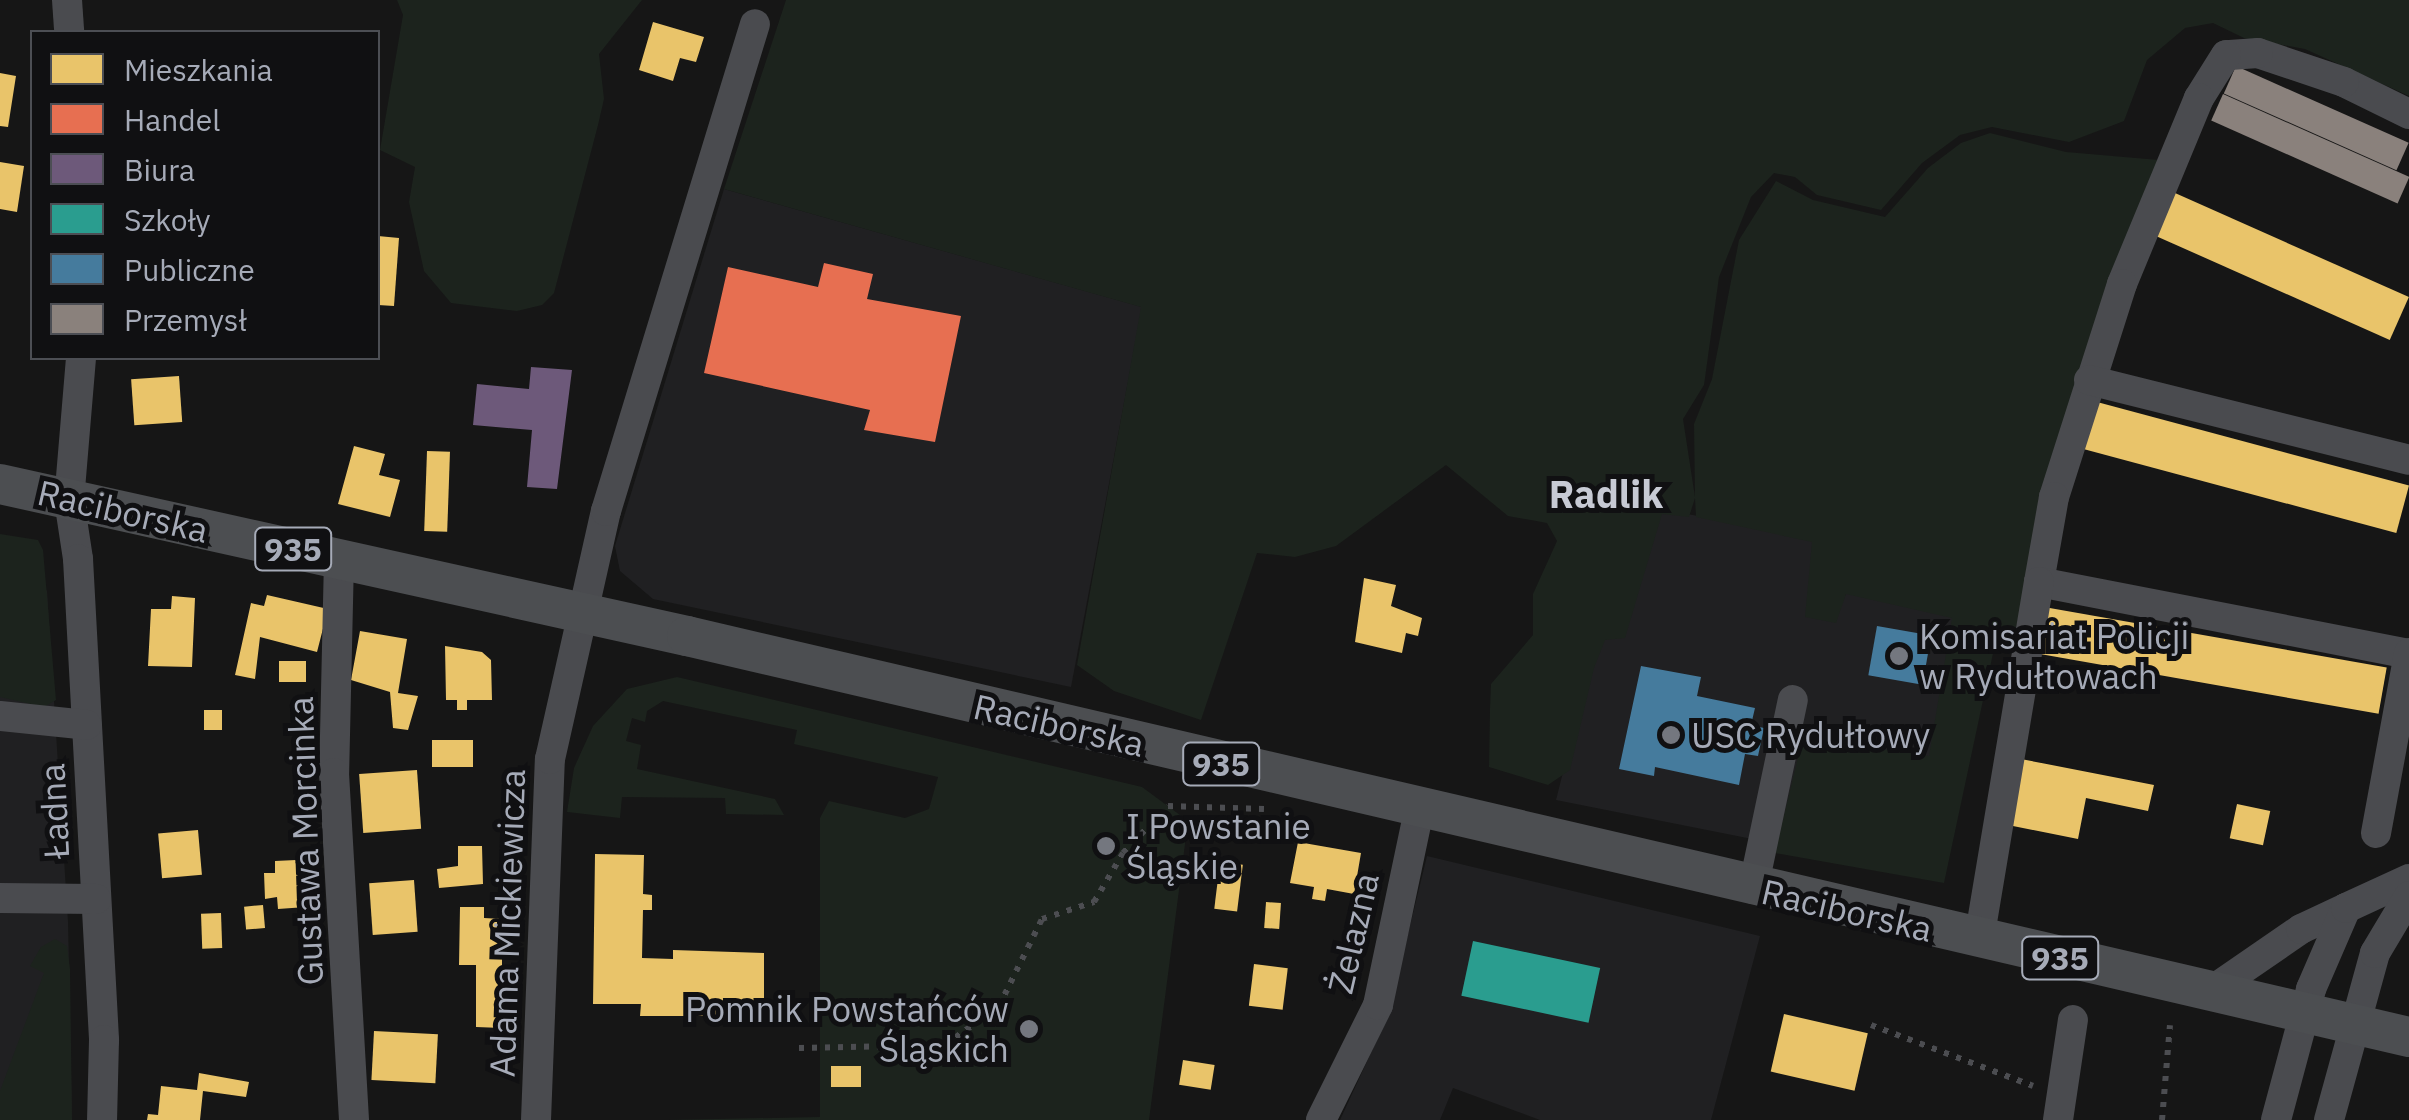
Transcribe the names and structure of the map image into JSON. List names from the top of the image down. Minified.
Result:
{"streets":{"main road":["Raciborska","935"],"street":["Ładna","Gustawa Morcinka","Adama Mickiewicza","Żelazna"]},"crossings":[["Raciborska","Ładna"],["Raciborska","Gustawa Morcinka"],["Raciborska","Adama Mickiewicza"],["Raciborska","Żelazna"]],"districts":["Radlik"],"places":["Komisariat Policji w Rydułtowach","USC Rydułtowy","I Powstanie Śląskie","Pomnik Powstańców Śląskich"],"legend":["Mieszkania","Handel","Biura","Szkoły","Publiczne","Przemysł"]}
